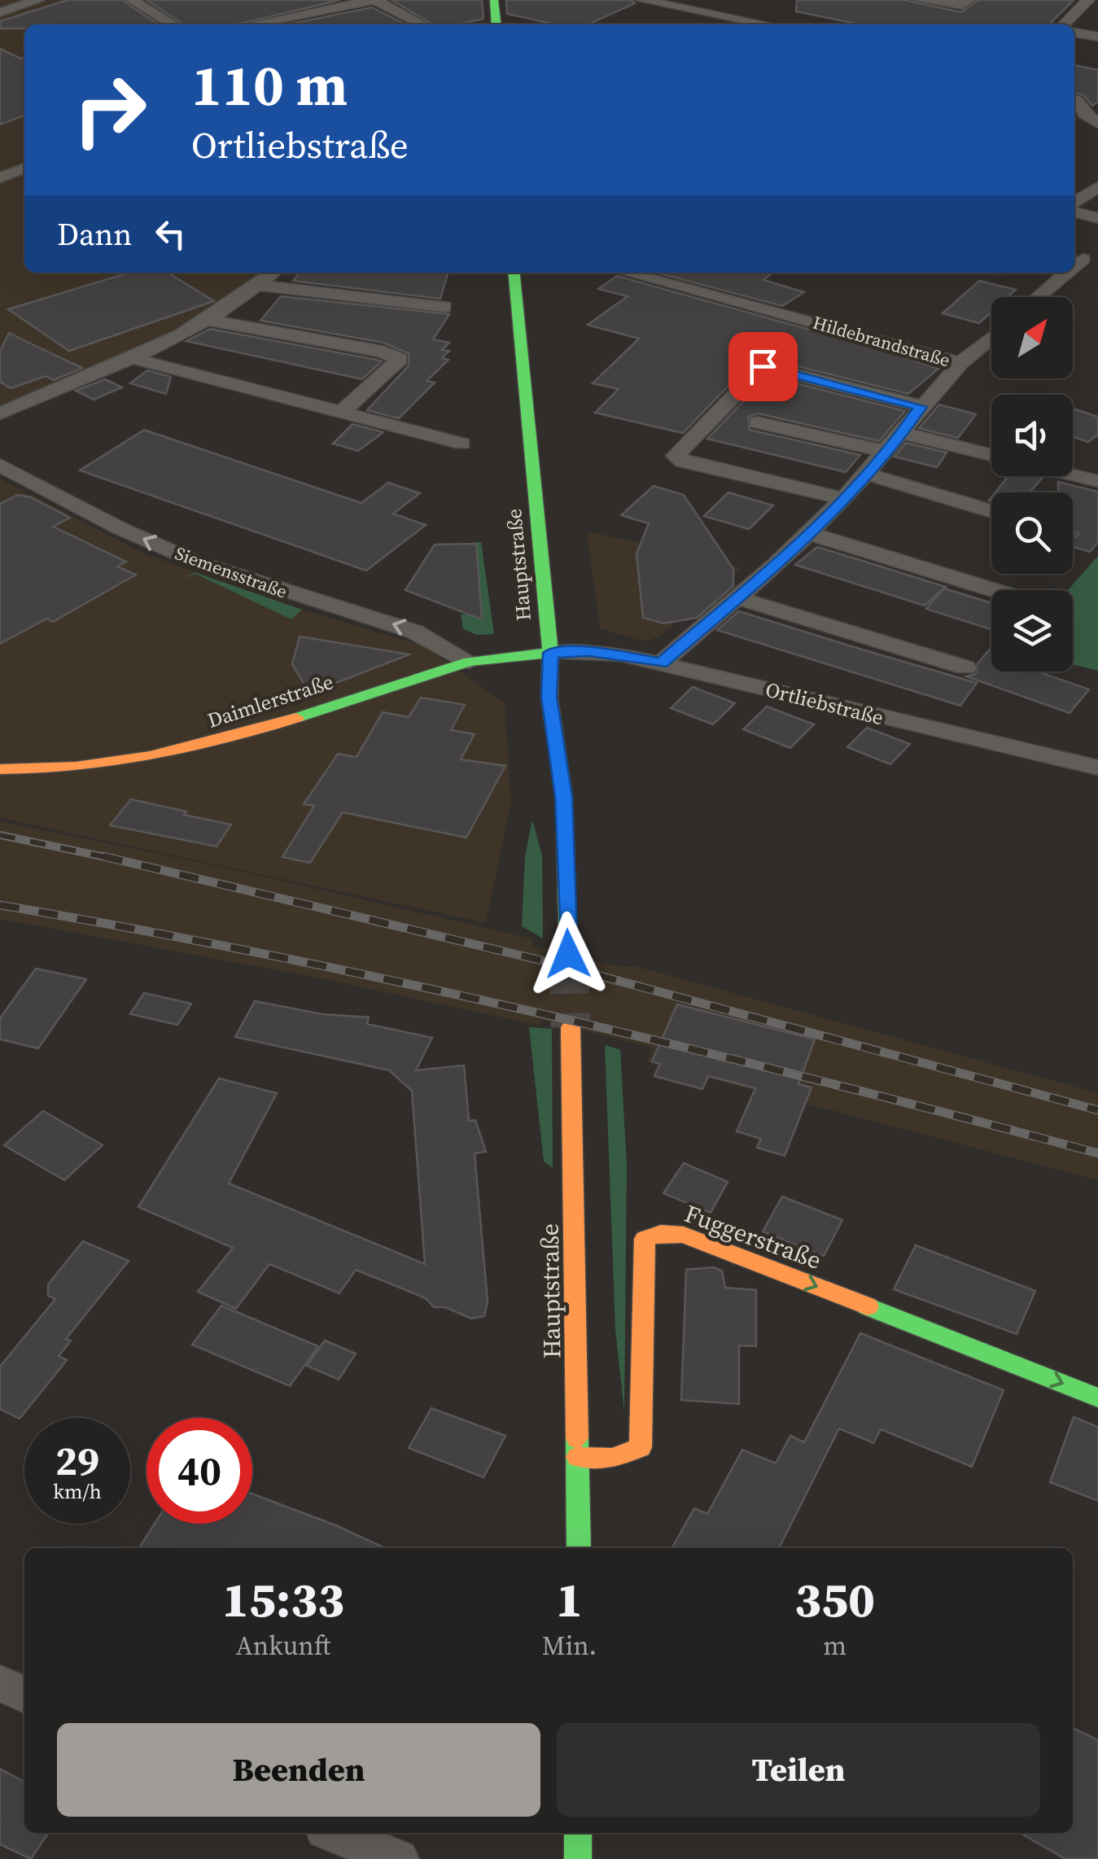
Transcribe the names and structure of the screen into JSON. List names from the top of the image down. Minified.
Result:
{"streets":{"street":["Hildebrandstraße","Hauptstraße","Siemensstraße","Daimlerstraße","Ortliebstraße","Fuggerstraße"]},"crossings":[["Hauptstraße","Daimlerstraße"],["Hauptstraße","Ortliebstraße"],["Hauptstraße","Fuggerstraße"],["Siemensstraße","Daimlerstraße"],["Daimlerstraße","Ortliebstraße"]],"north":"top right","page":{"turn":["110 m","Ortliebstraße"],"then":"Dann","speed":"29 km/h","limit":"40","eta":["15:33","Ankunft","1","Min.","350","m"],"buttons":["Beenden","Teilen"]}}
